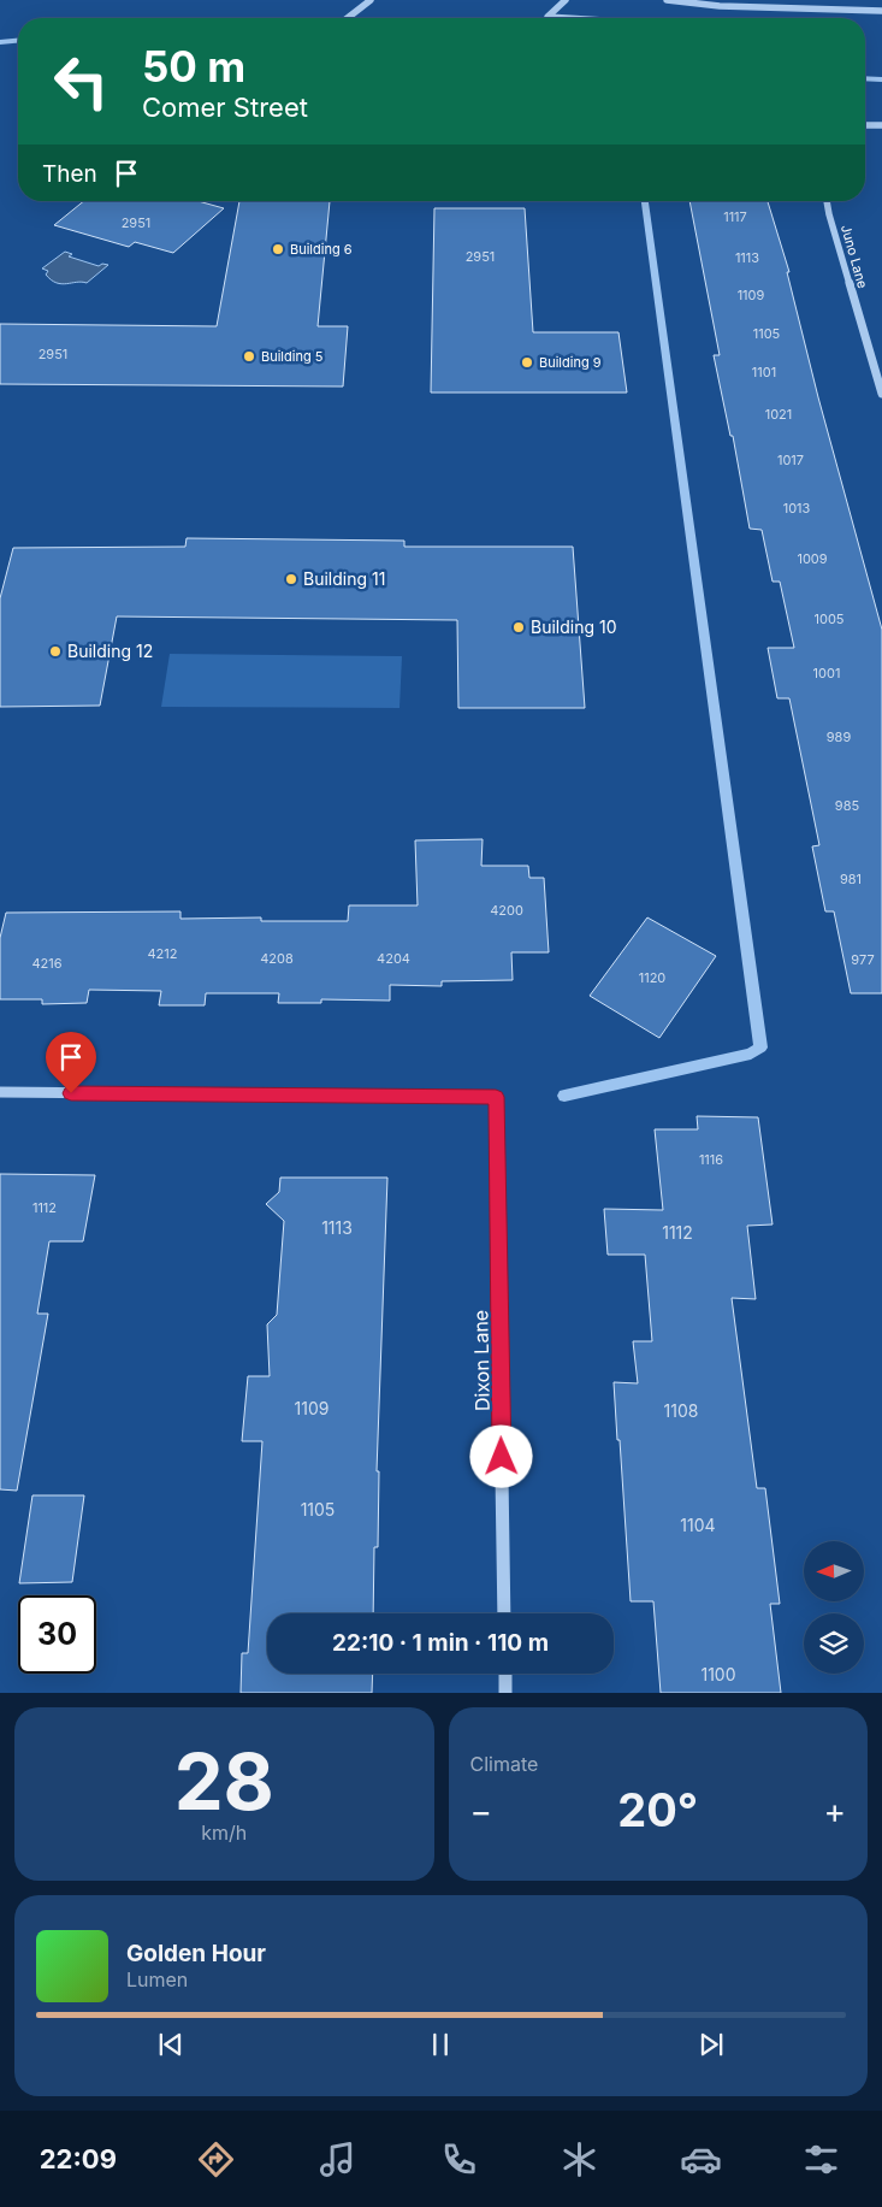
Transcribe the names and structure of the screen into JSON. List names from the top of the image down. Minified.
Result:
{"streets":{"street":["Juno Lane","Dixon Lane"]},"places":["Building 6","Building 5","Building 9","Building 11","Building 10","Building 12"],"house_numbers":["1117","2951","2951","1113","1109","1105","2951","1101","1021","1017","1013","1009","1005","1001","989","985","981","4200","4212","4208","4204","977","4216","1120","1116","1112","1113","1112","1109","1108","1105","1104","1100"],"north":"left","page":{"turn":["50 m","Comer Street"],"then":"Then","limit":"30","trip":"22:10 · 1 min · 110 m","tile":[["28","km/h"],"Climate"],"heat":["−","20°","+"],"song":["Golden Hour","Lumen"],"tabs":"22:09"}}
